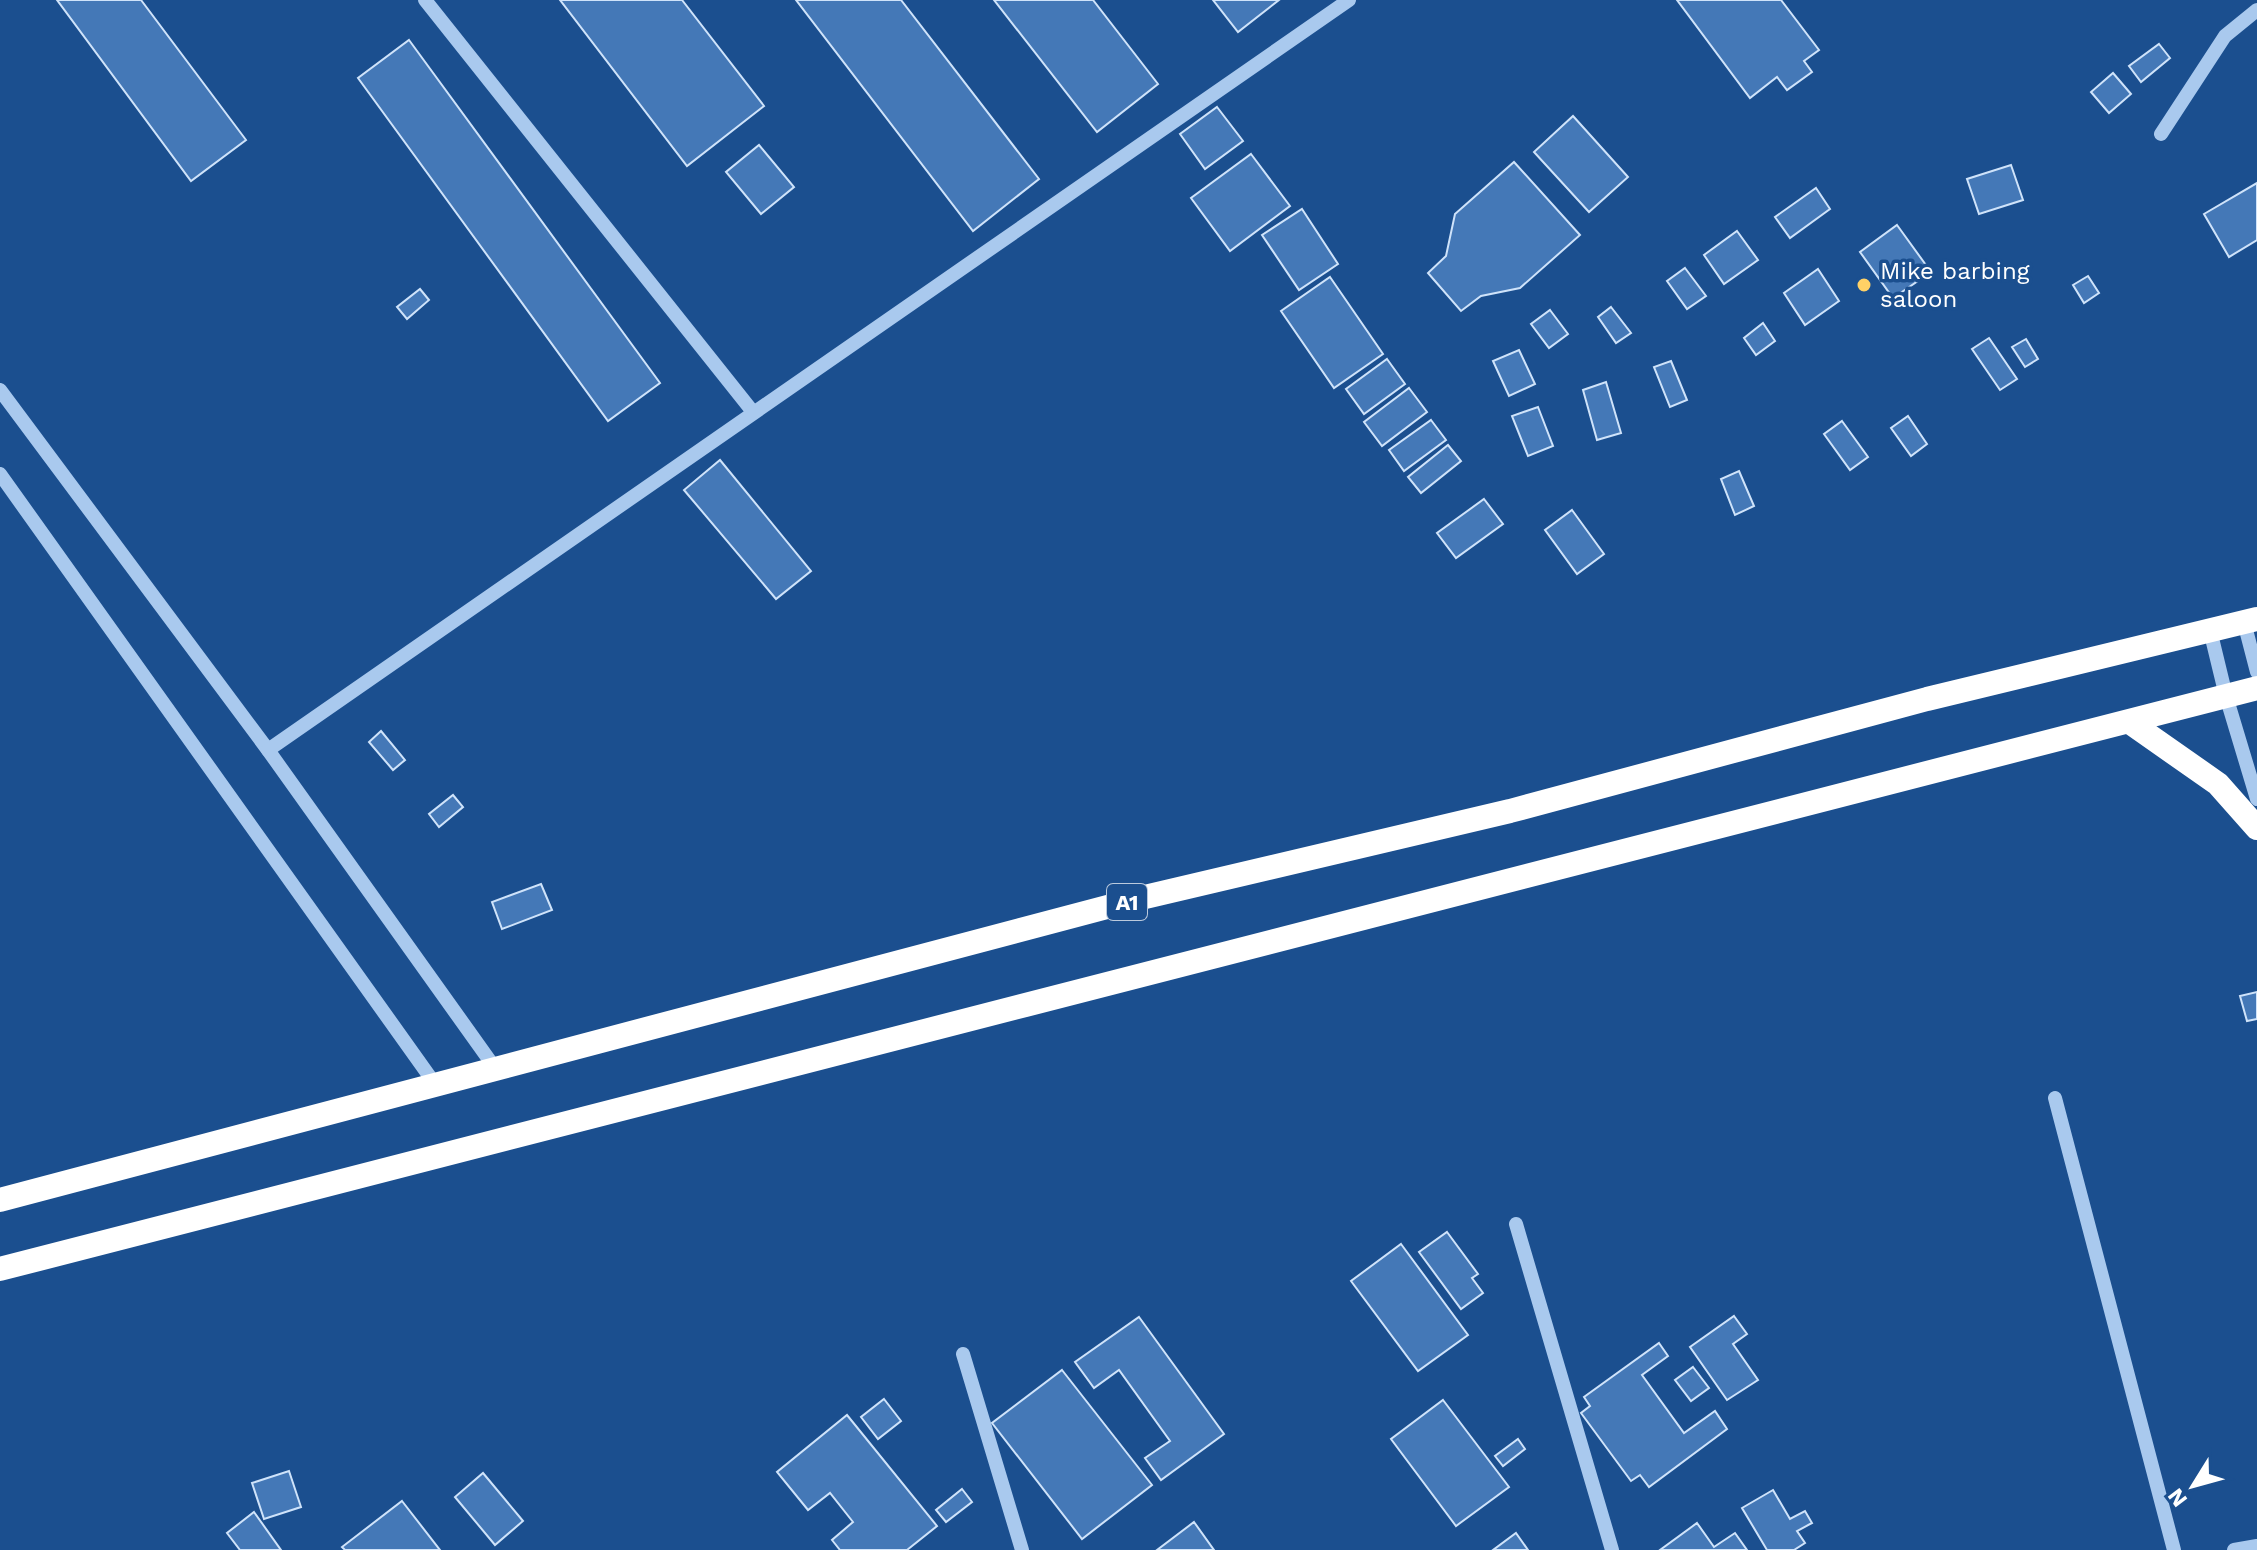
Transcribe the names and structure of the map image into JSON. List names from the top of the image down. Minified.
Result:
{"streets":{"highway":["A1"]},"places":["Mike barbing saloon"],"north":"bottom left"}
